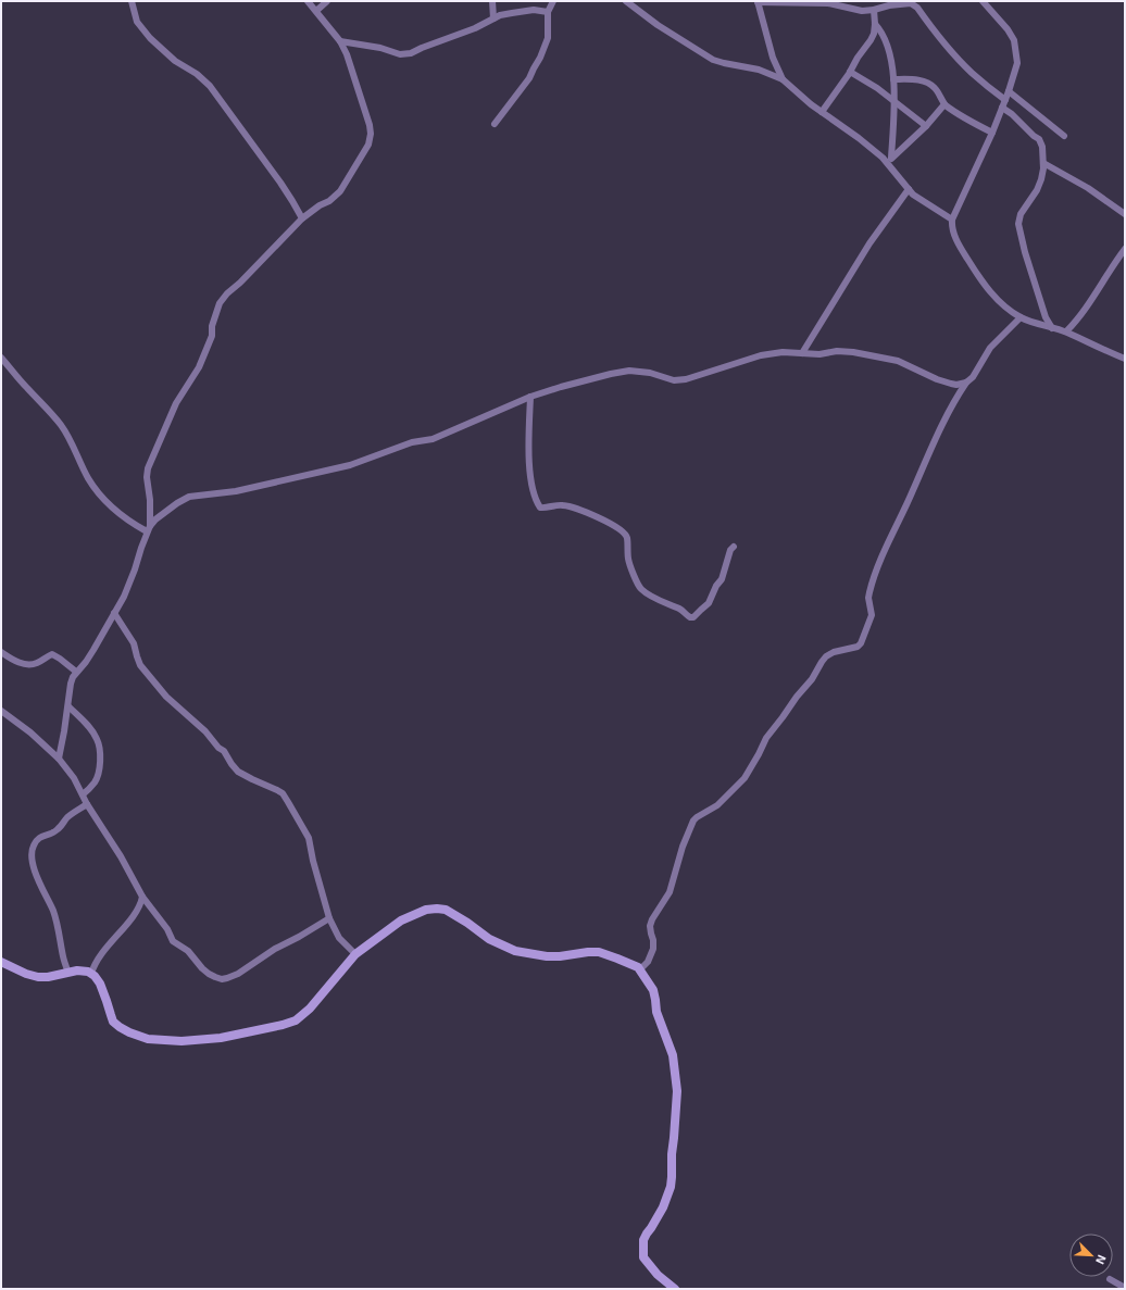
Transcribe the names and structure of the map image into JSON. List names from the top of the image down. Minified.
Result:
{"north":"bottom right"}
